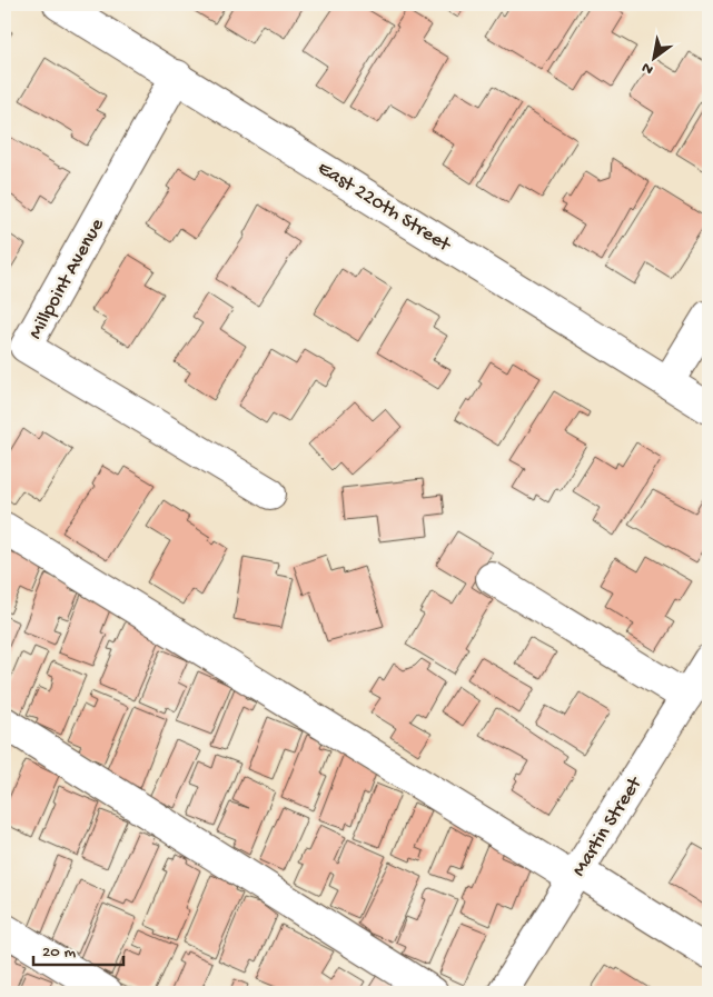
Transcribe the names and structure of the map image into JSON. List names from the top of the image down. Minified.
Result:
{"streets":{"street":["East 220th Street","Millpoint Avenue","Martin Street"]},"crossings":[["East 220th Street","Millpoint Avenue"]],"scale_bar":"20 m","north":"bottom left"}
